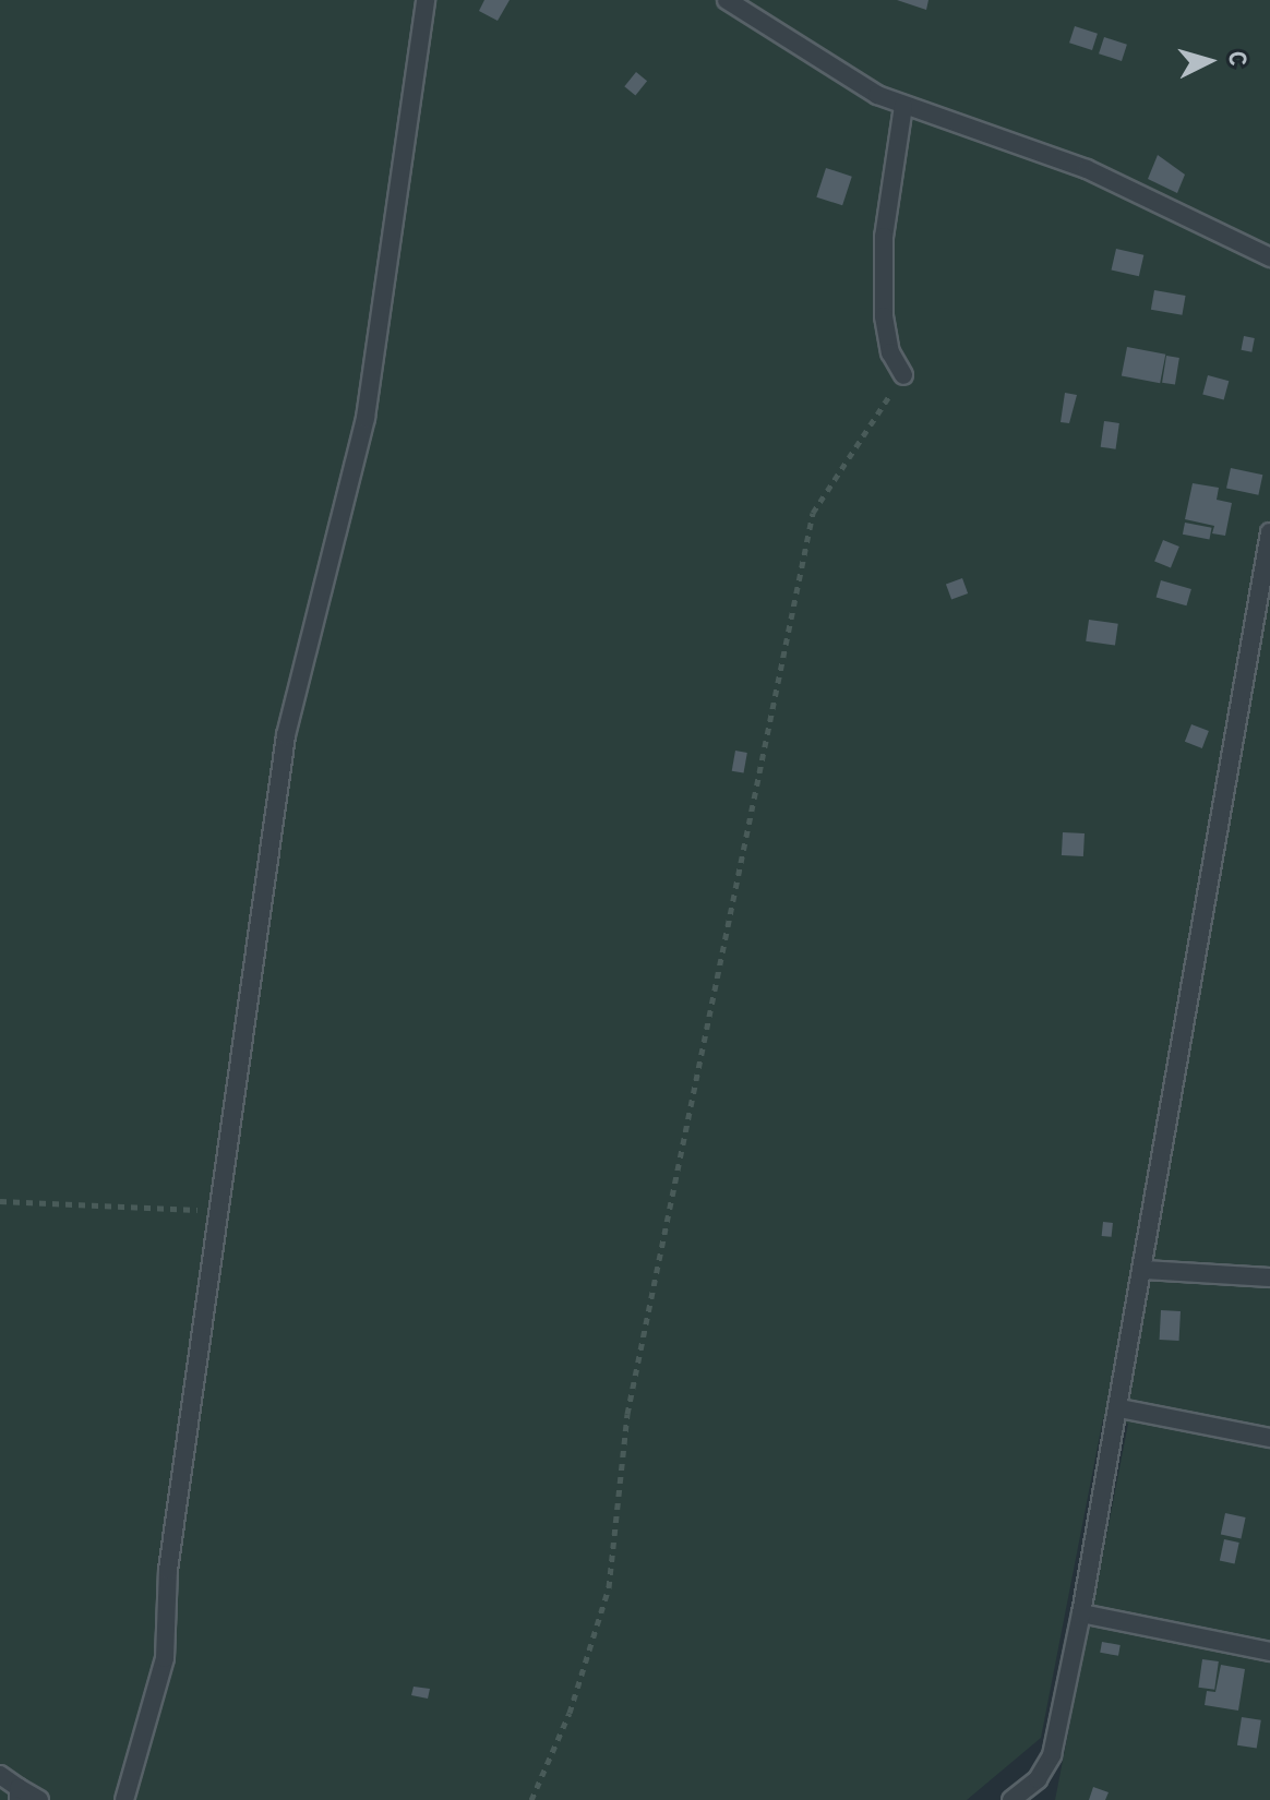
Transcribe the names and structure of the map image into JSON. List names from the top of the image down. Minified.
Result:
{"north":"right"}
